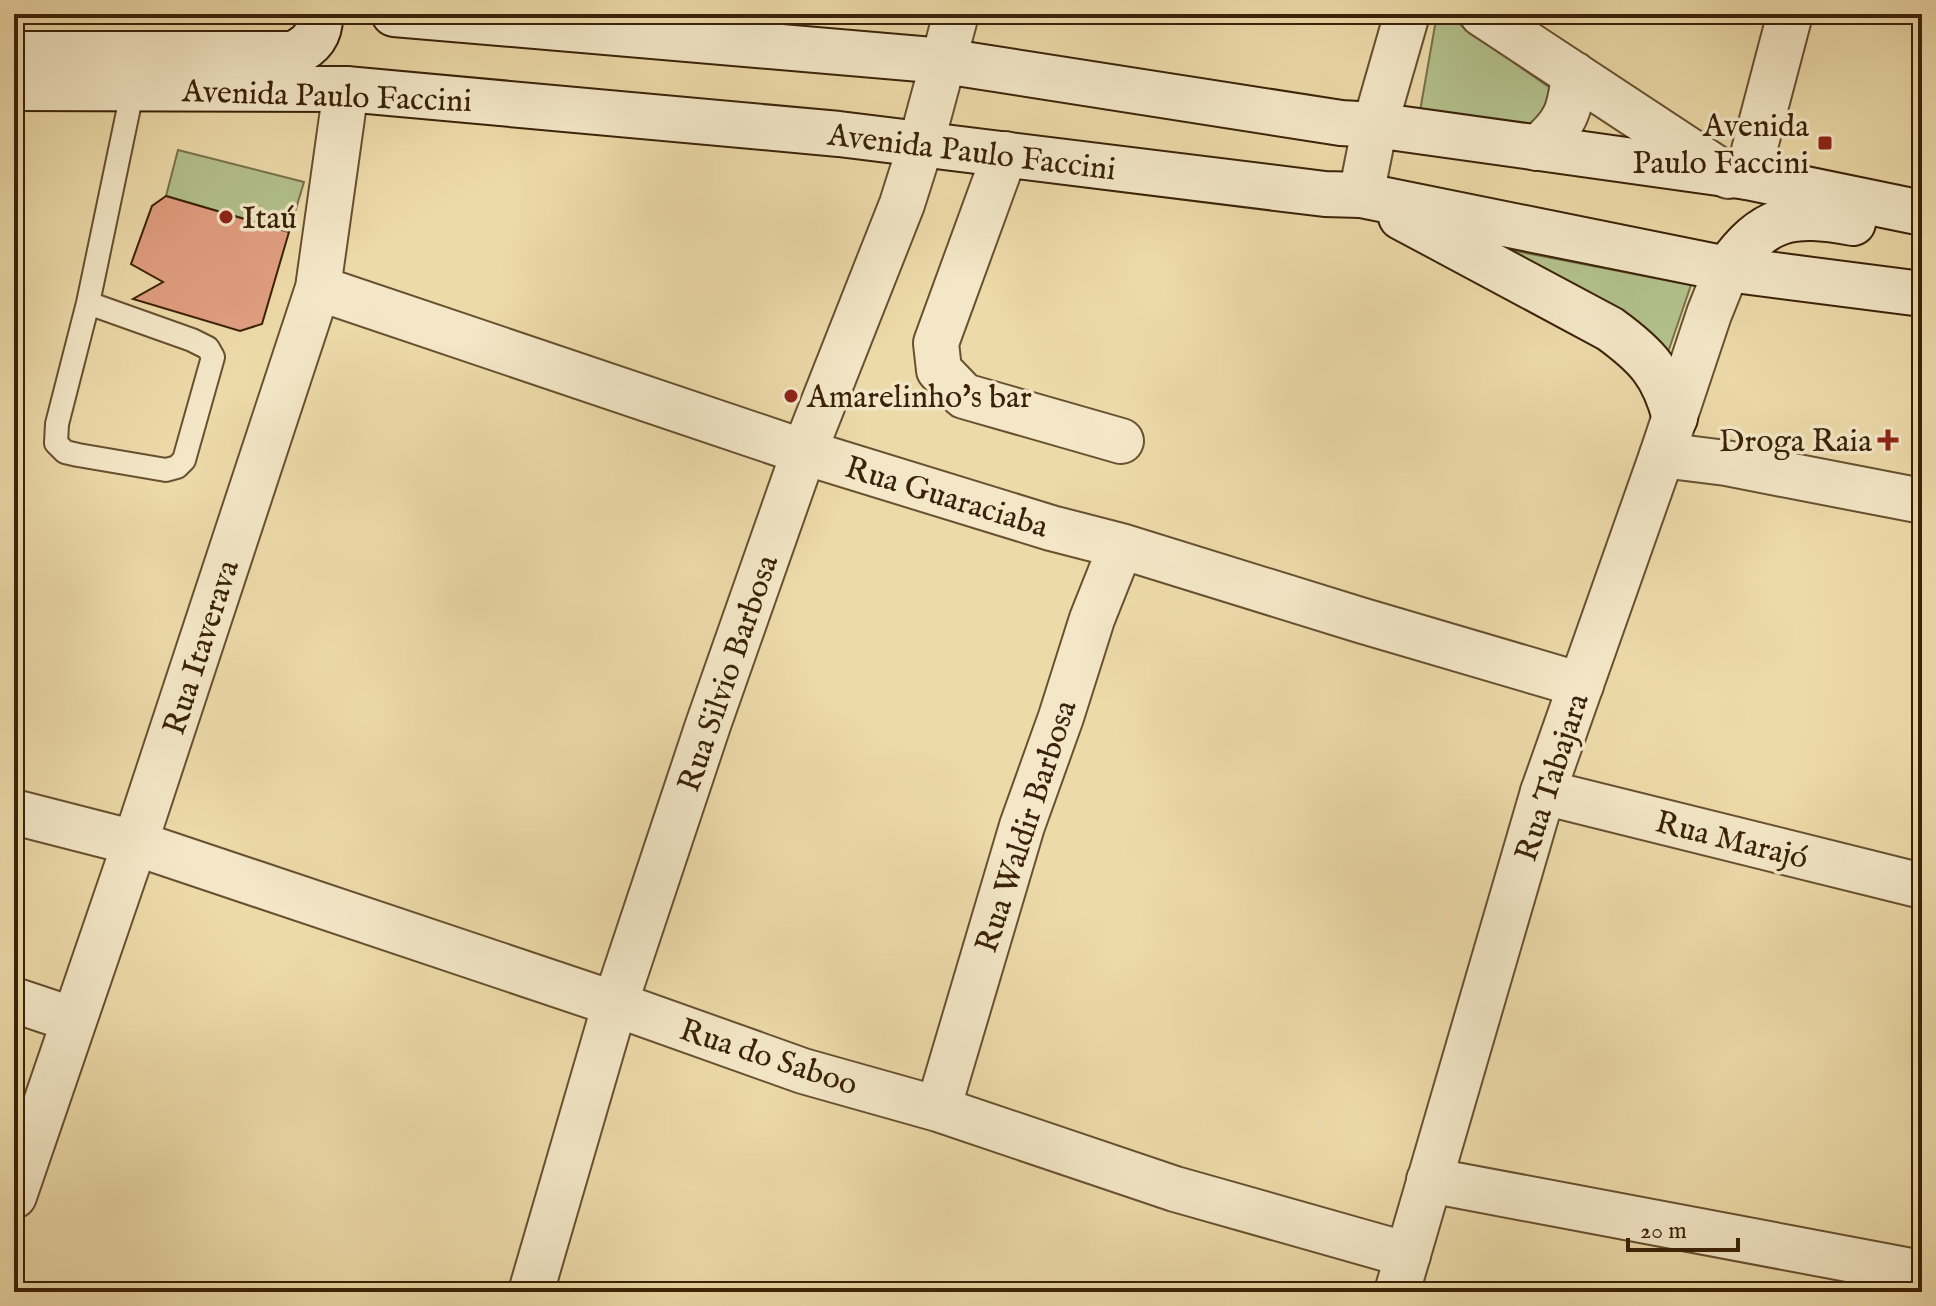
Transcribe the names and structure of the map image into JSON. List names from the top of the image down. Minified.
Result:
{"streets":{"street":["Avenida Paulo Faccini","Rua Guaraciaba","Rua Itaverava","Rua Silvio Barbosa","Rua Tabajara","Rua Waldir Barbosa","Rua Marajó","Rua do Saboo"]},"crossings":[["Avenida Paulo Faccini","Rua Itaverava"],["Avenida Paulo Faccini","Rua Silvio Barbosa"],["Avenida Paulo Faccini","Rua Tabajara"],["Rua Guaraciaba","Rua Itaverava"],["Rua Guaraciaba","Rua Silvio Barbosa"],["Rua Guaraciaba","Rua Tabajara"],["Rua Guaraciaba","Rua Waldir Barbosa"],["Rua Itaverava","Rua do Saboo"],["Rua Silvio Barbosa","Rua do Saboo"],["Rua Tabajara","Rua Marajó"],["Rua Tabajara","Rua do Saboo"],["Rua Waldir Barbosa","Rua do Saboo"]],"places":{"transit":["Avenida Paulo Faccini"],"other":["Itaú","Amarelinho's bar"],"health":["Droga Raia"]},"scale_bar":"20 m"}
